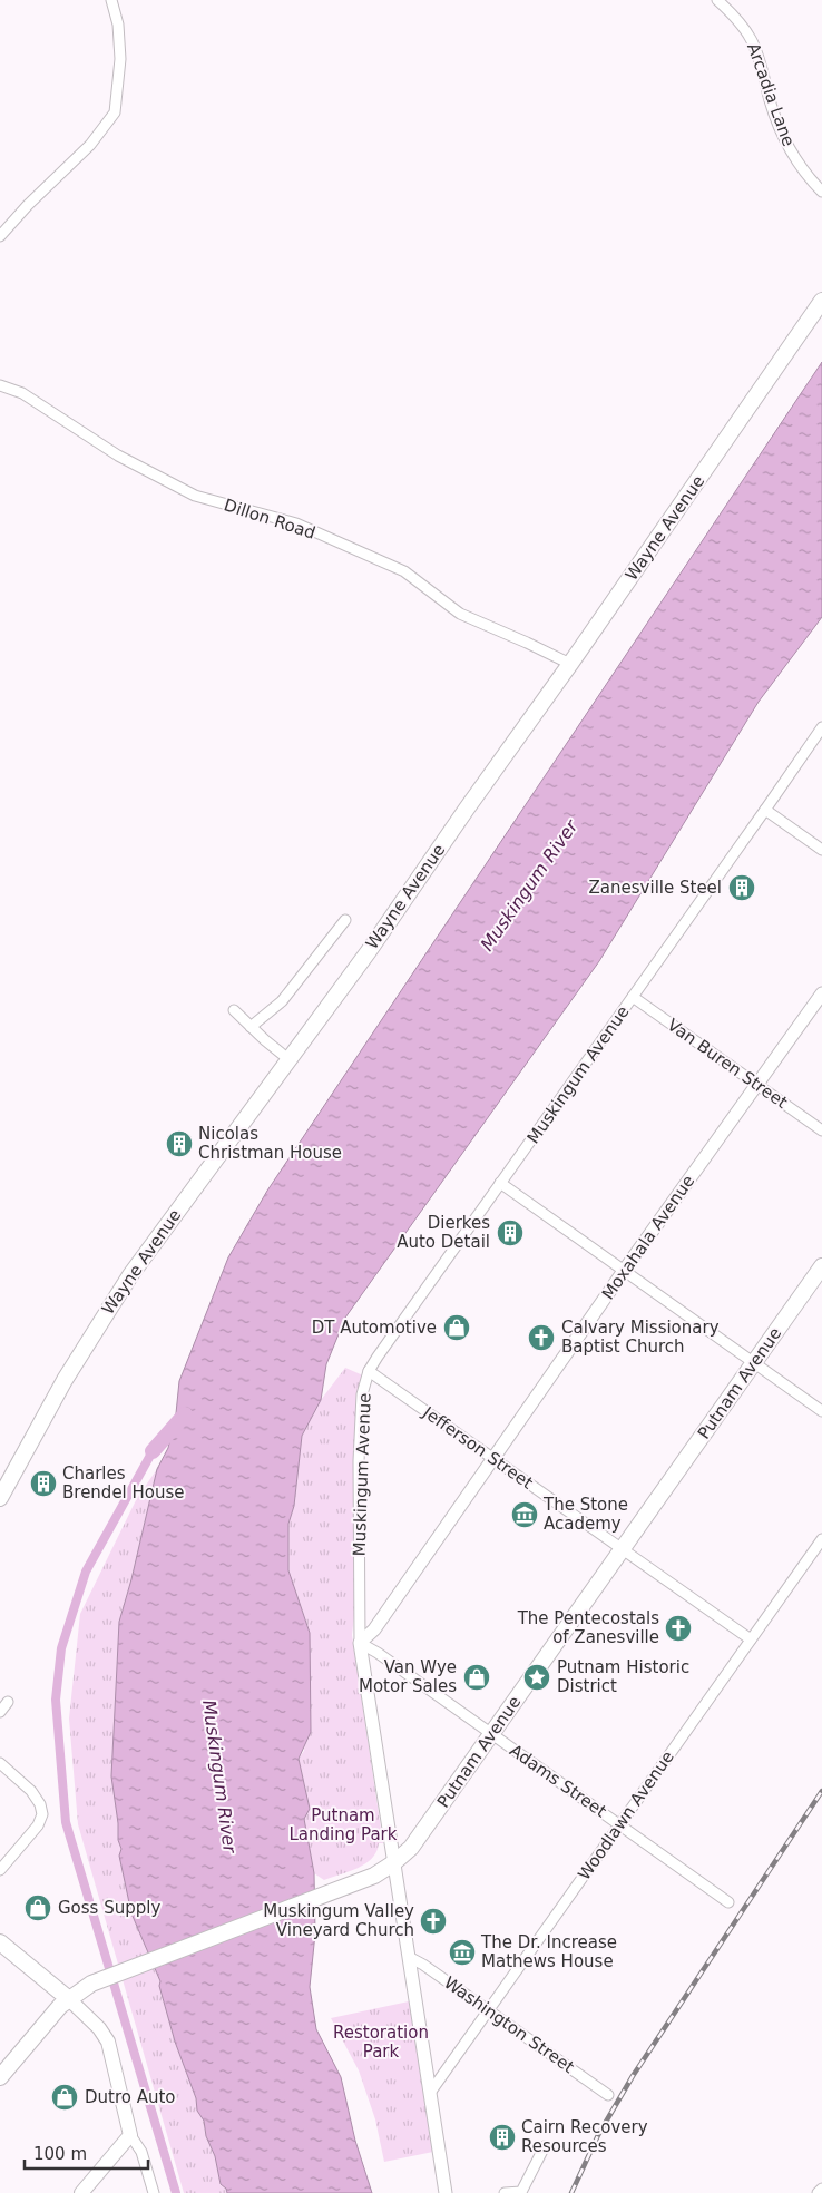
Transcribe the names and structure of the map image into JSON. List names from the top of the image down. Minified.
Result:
{"streets":{"main road":["Wayne Avenue","Putnam Avenue"],"street":["Arcadia Lane","Dillon Road","Van Buren Street","Muskingum Avenue","Moxahala Avenue","Jefferson Street","Adams Street","Woodlawn Avenue","Washington Street"]},"crossings":[["Dillon Road","Wayne Avenue"],["Van Buren Street","Muskingum Avenue"],["Van Buren Street","Moxahala Avenue"],["Muskingum Avenue","Moxahala Avenue"],["Muskingum Avenue","Putnam Avenue"],["Muskingum Avenue","Jefferson Street"],["Muskingum Avenue","Adams Street"],["Muskingum Avenue","Woodlawn Avenue"],["Muskingum Avenue","Washington Street"],["Moxahala Avenue","Jefferson Street"],["Moxahala Avenue","Adams Street"],["Putnam Avenue","Jefferson Street"],["Putnam Avenue","Adams Street"],["Jefferson Street","Woodlawn Avenue"],["Adams Street","Woodlawn Avenue"],["Woodlawn Avenue","Washington Street"]],"water":["Muskingum River"],"parks":["Putnam Landing Park","Restoration Park"],"places":{"building":["Zanesville Steel","Nicolas Christman House","Dierkes Auto Detail","Charles Brendel House","Cairn Recovery Resources"],"shop":["DT Automotive","Van Wye Motor Sales","Goss Supply","Dutro Auto"],"church":["Calvary Missionary Baptist Church","The Pentecostals of Zanesville","Muskingum Valley Vineyard Church"],"museum":["The Stone Academy","The Dr. Increase Mathews House"],"place":["Putnam Historic District"]},"scale_bar":"100 m"}
